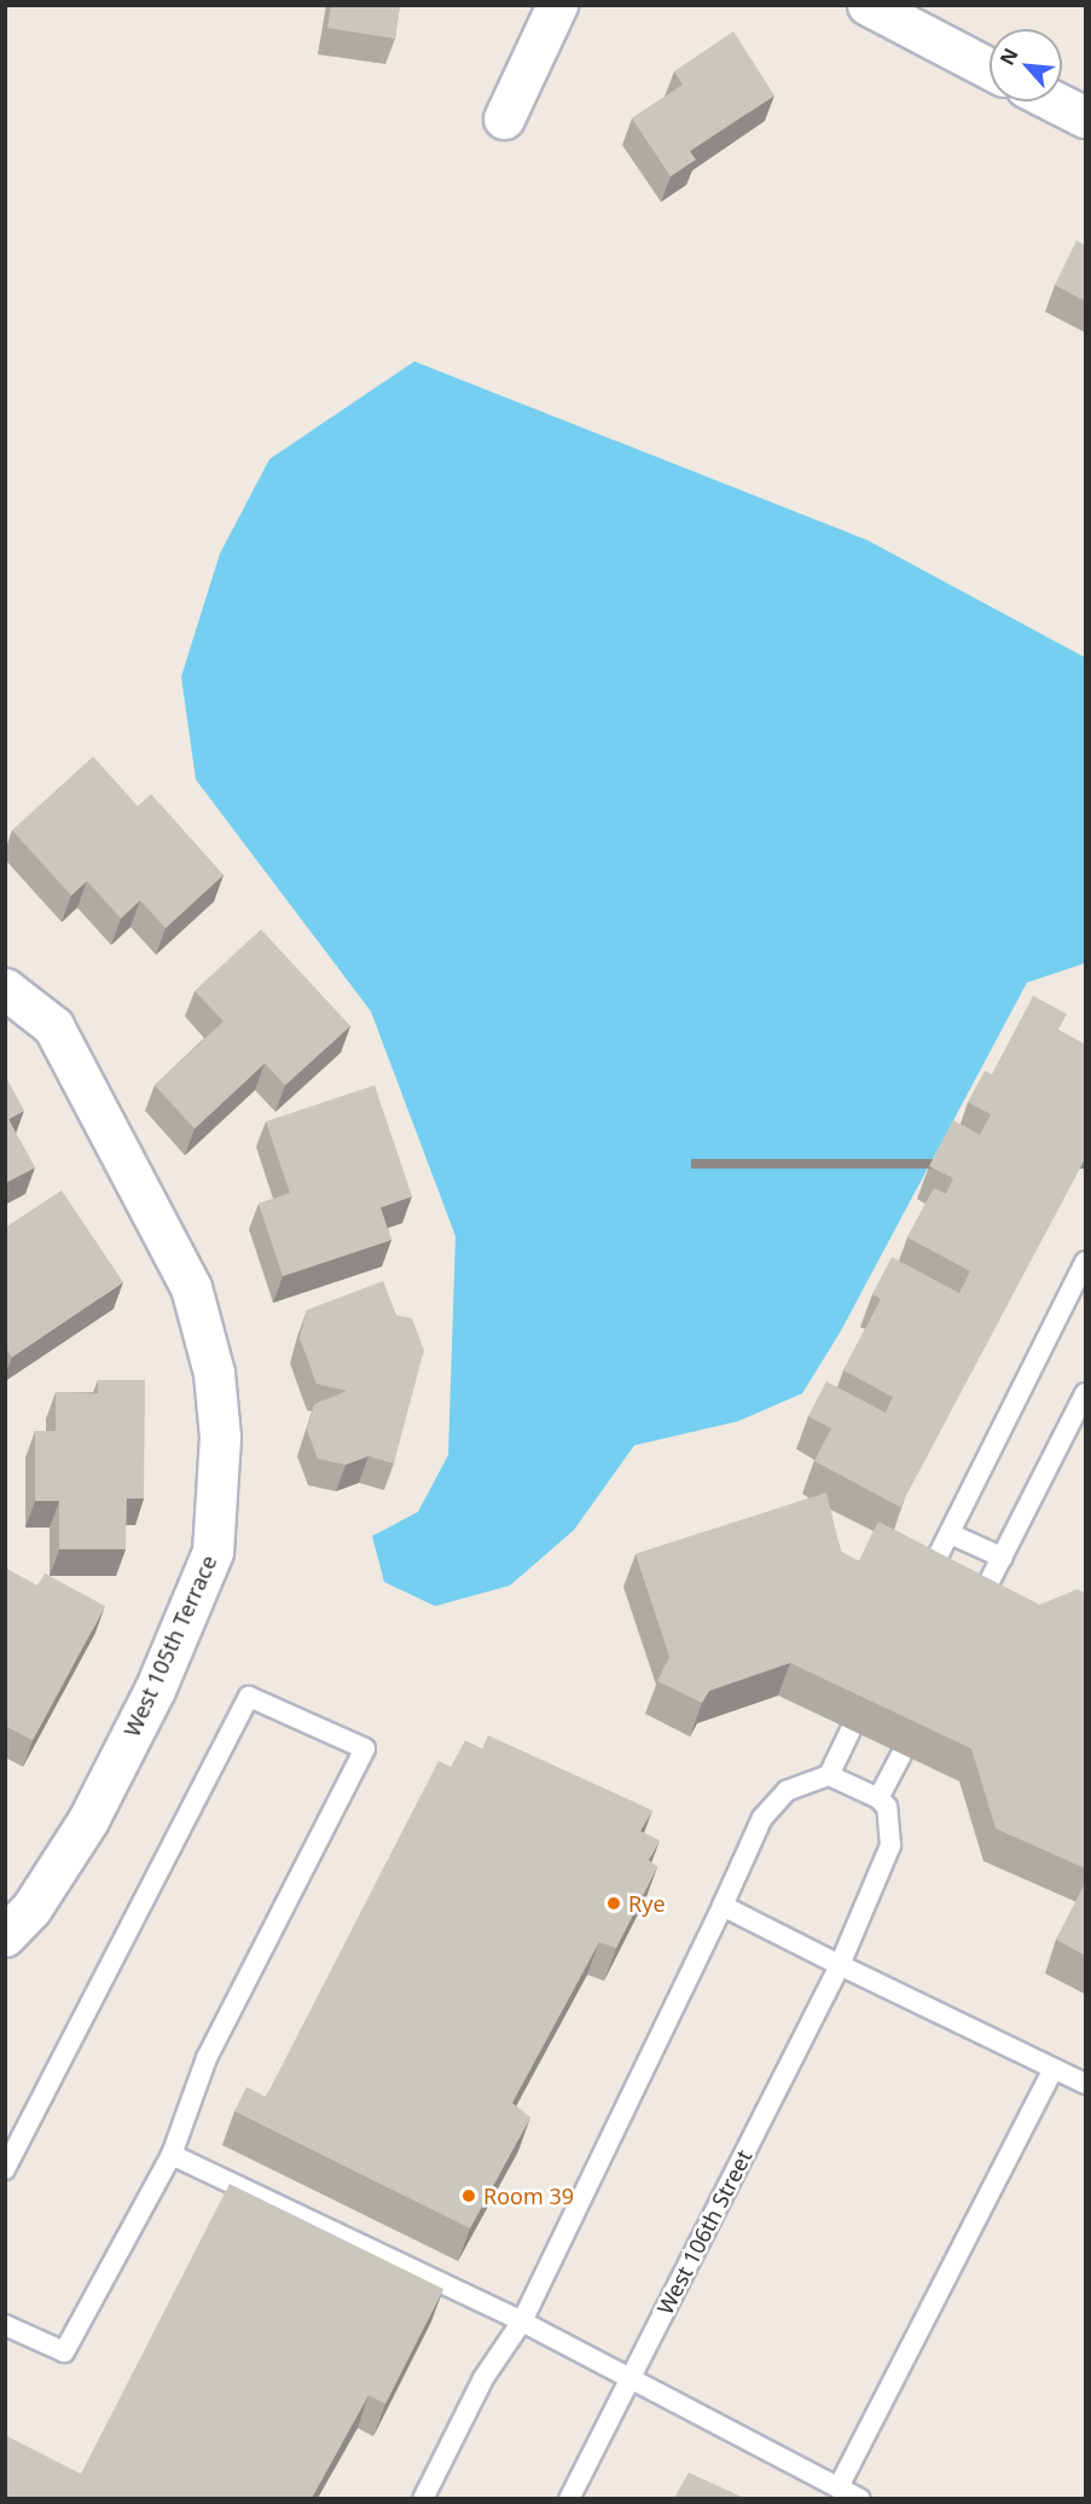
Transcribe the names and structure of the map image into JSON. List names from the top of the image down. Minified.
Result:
{"streets":{"street":["West 105th Terrace"],"lane":["West 106th Street"]},"places":["Rye","Room 39"],"north":"top left"}
